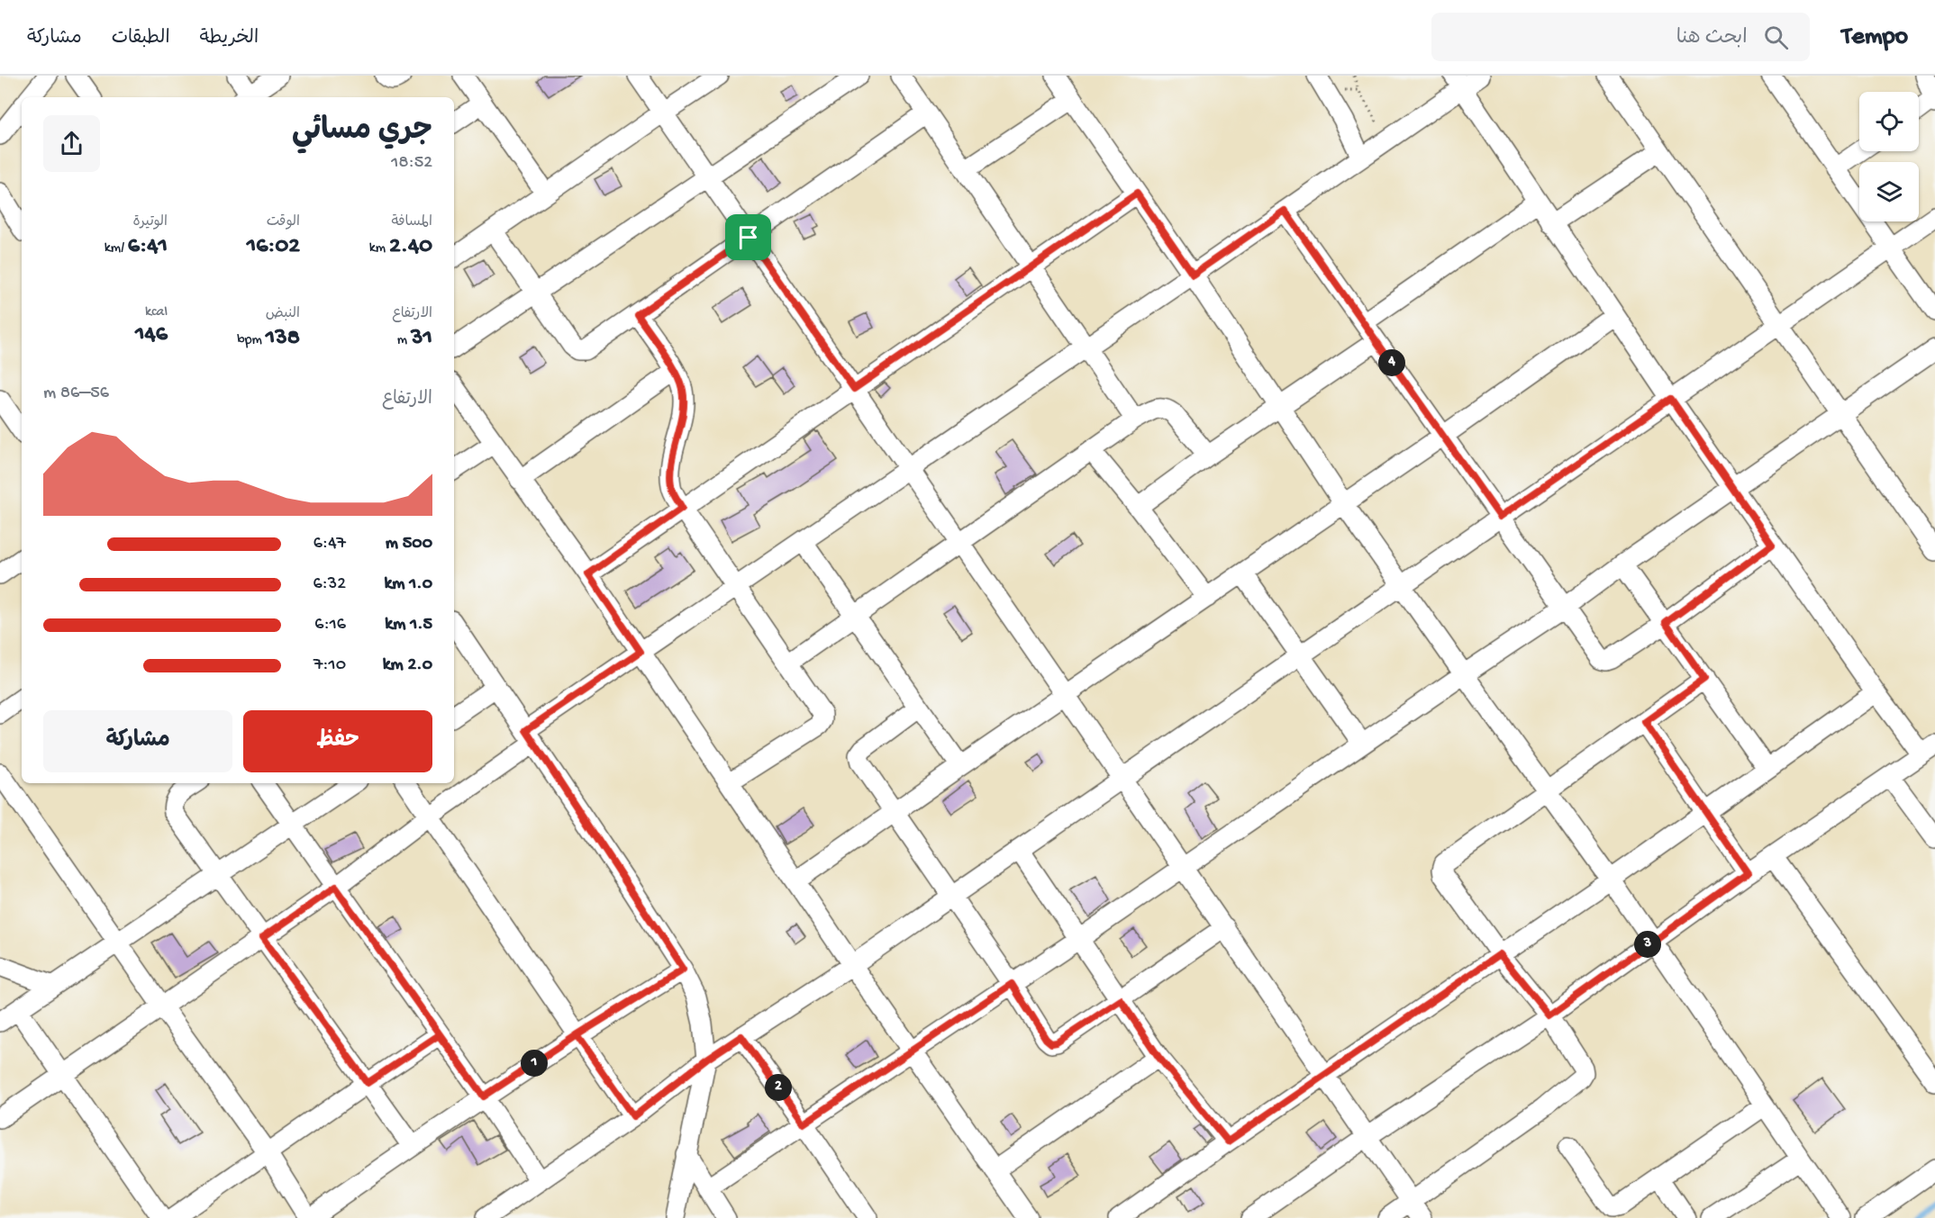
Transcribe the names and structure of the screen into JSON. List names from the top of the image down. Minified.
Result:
{"page":{"header":"Tempo","search":"ابحث هنا","nav":["الخريطة","الطبقات","مشاركة"],"heading":["جري مسائي","18:52"],"stats":[["المسافة","2.40 km"],["الوقت","16:02"],["الوتيرة","6:41 /km"],["الارتفاع","31 m"],["النبض","138 bpm"],["kcal","146"]],"pins":["4","3","1","2"],"chart":["الارتفاع","56–86 m"],"list":[{"name":"500 m","note":"6:47"},{"name":"1.0 km","note":"6:32"},{"name":"1.5 km","note":"6:16"},{"name":"2.0 km","note":"7:10"}],"buttons":["حفظ","مشاركة"]}}
